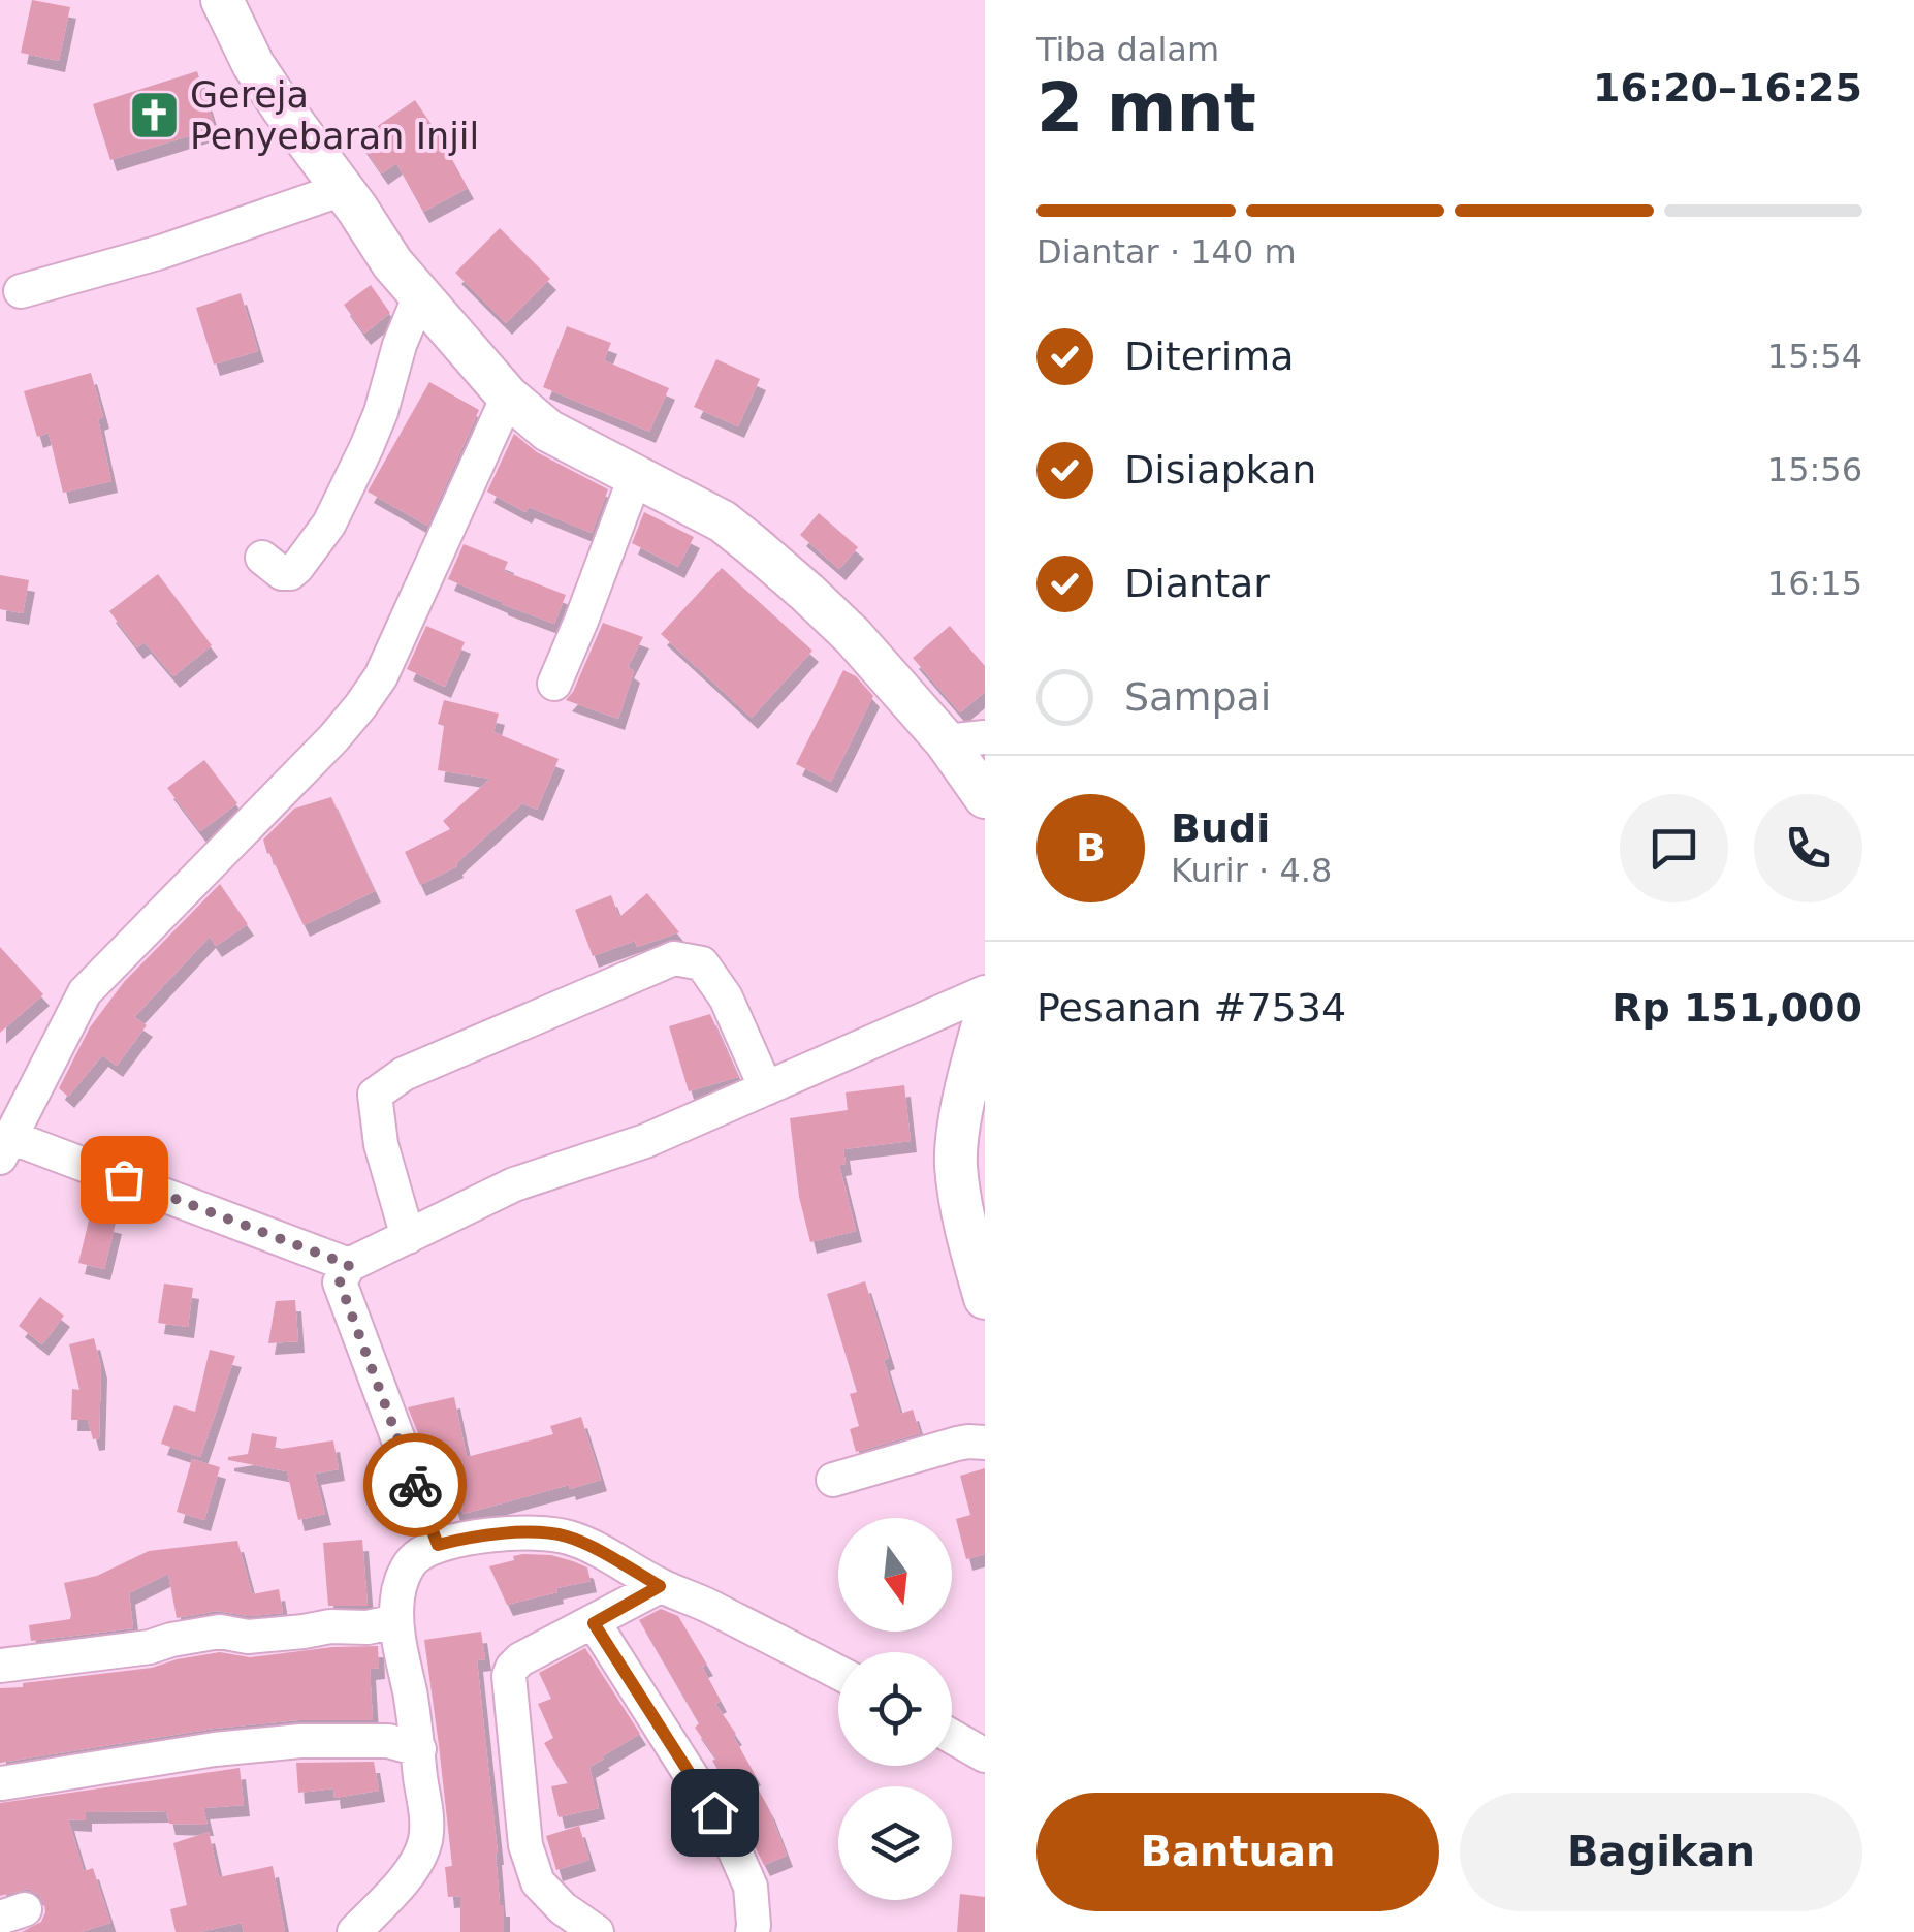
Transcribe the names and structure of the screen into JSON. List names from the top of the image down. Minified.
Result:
{"places":{"church":["Gereja Penyebaran Injil"]},"north":"bottom","page":{"heading":["2 mnt","Tiba dalam","16:20–16:25"],"panel":["Budi","Kurir · 4.8","Pesanan #7534","Rp 151,000"],"bar":"Diantar · 140 m","list":[["Diterima","15:54"],["Disiapkan","15:56"],["Diantar","16:15"],"Sampai"],"round":"B","buttons":["Bantuan","Bagikan"]}}
